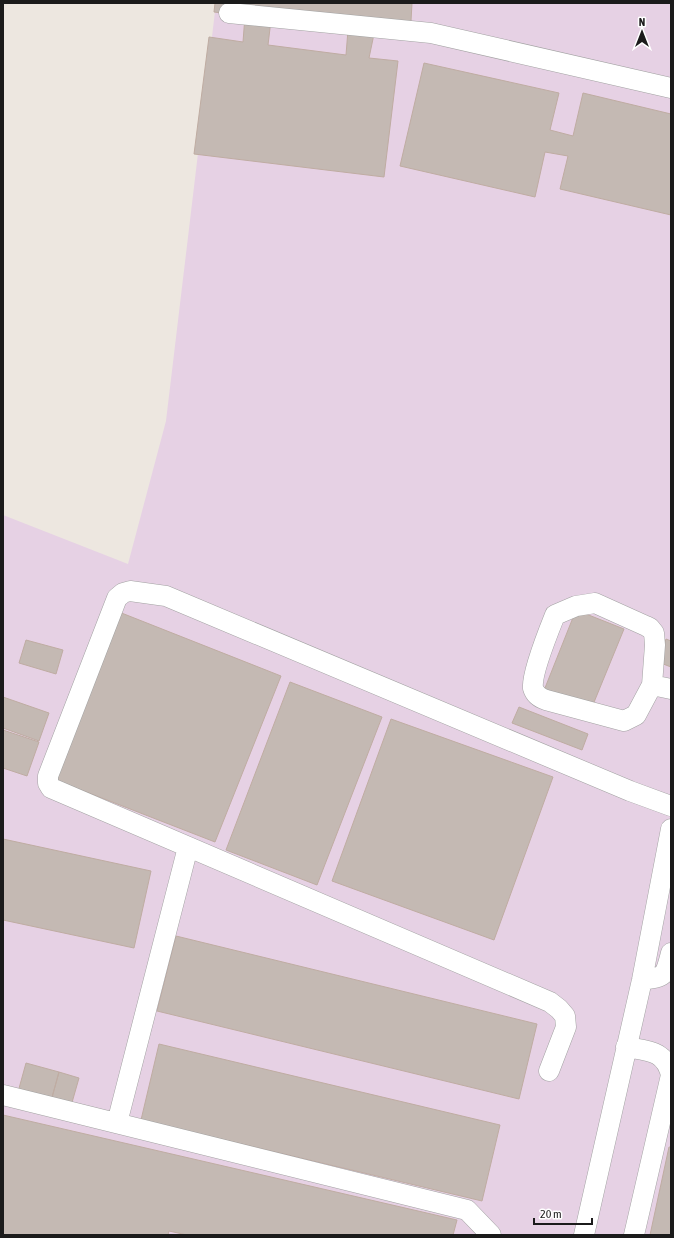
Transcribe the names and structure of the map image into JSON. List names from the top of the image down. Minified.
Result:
{"scale_bar":"20 m","north":"top"}
